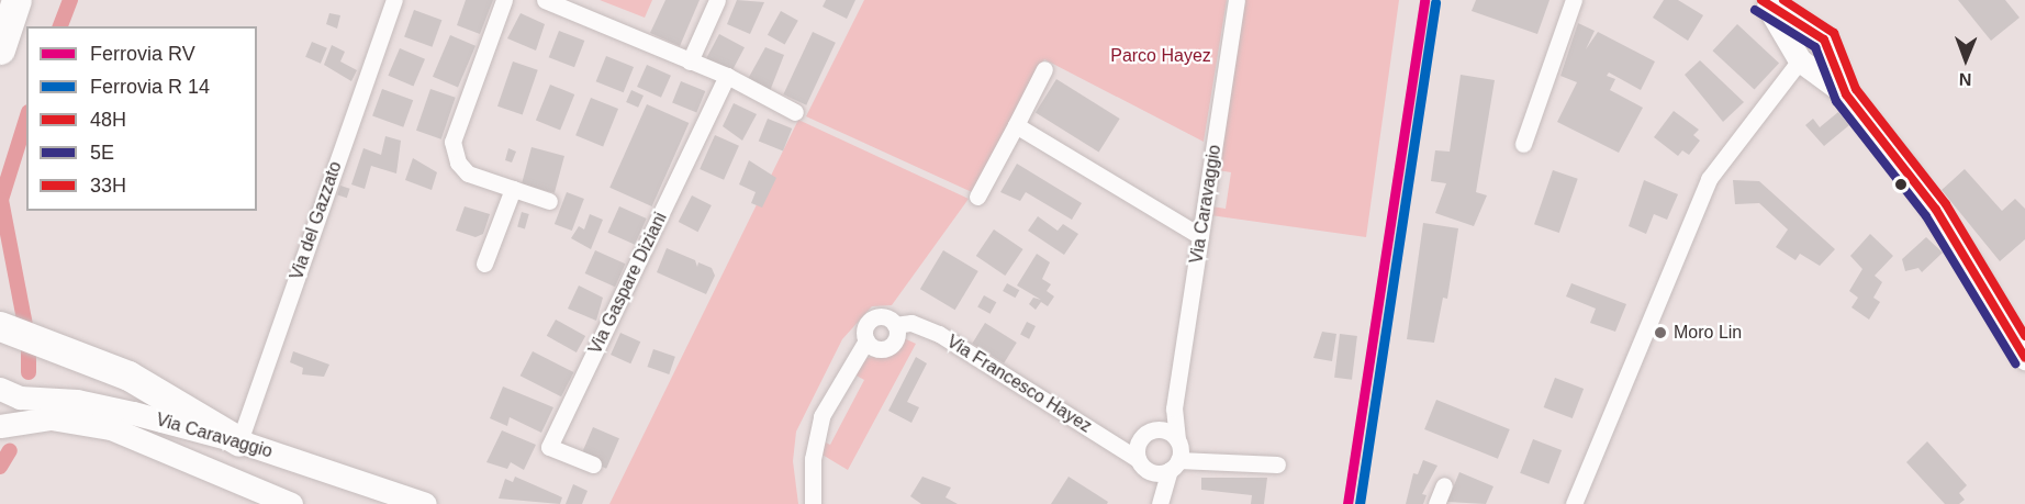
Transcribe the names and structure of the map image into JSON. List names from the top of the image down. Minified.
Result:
{"streets":{"main road":["Via Caravaggio"],"street":["Via del Gazzato","Via Gaspare Diziani","Via Francesco Hayez"]},"crossings":[["Via Caravaggio","Via del Gazzato"],["Via Caravaggio","Via Francesco Hayez"]],"parks":["Parco Hayez"],"places":["Moro Lin"],"lines":["rail line RV","transit line 48H","transit line 33H","transit line 5E"],"legend":["Ferrovia RV","Ferrovia R 14","48H","5E","33H"],"north":"bottom"}
